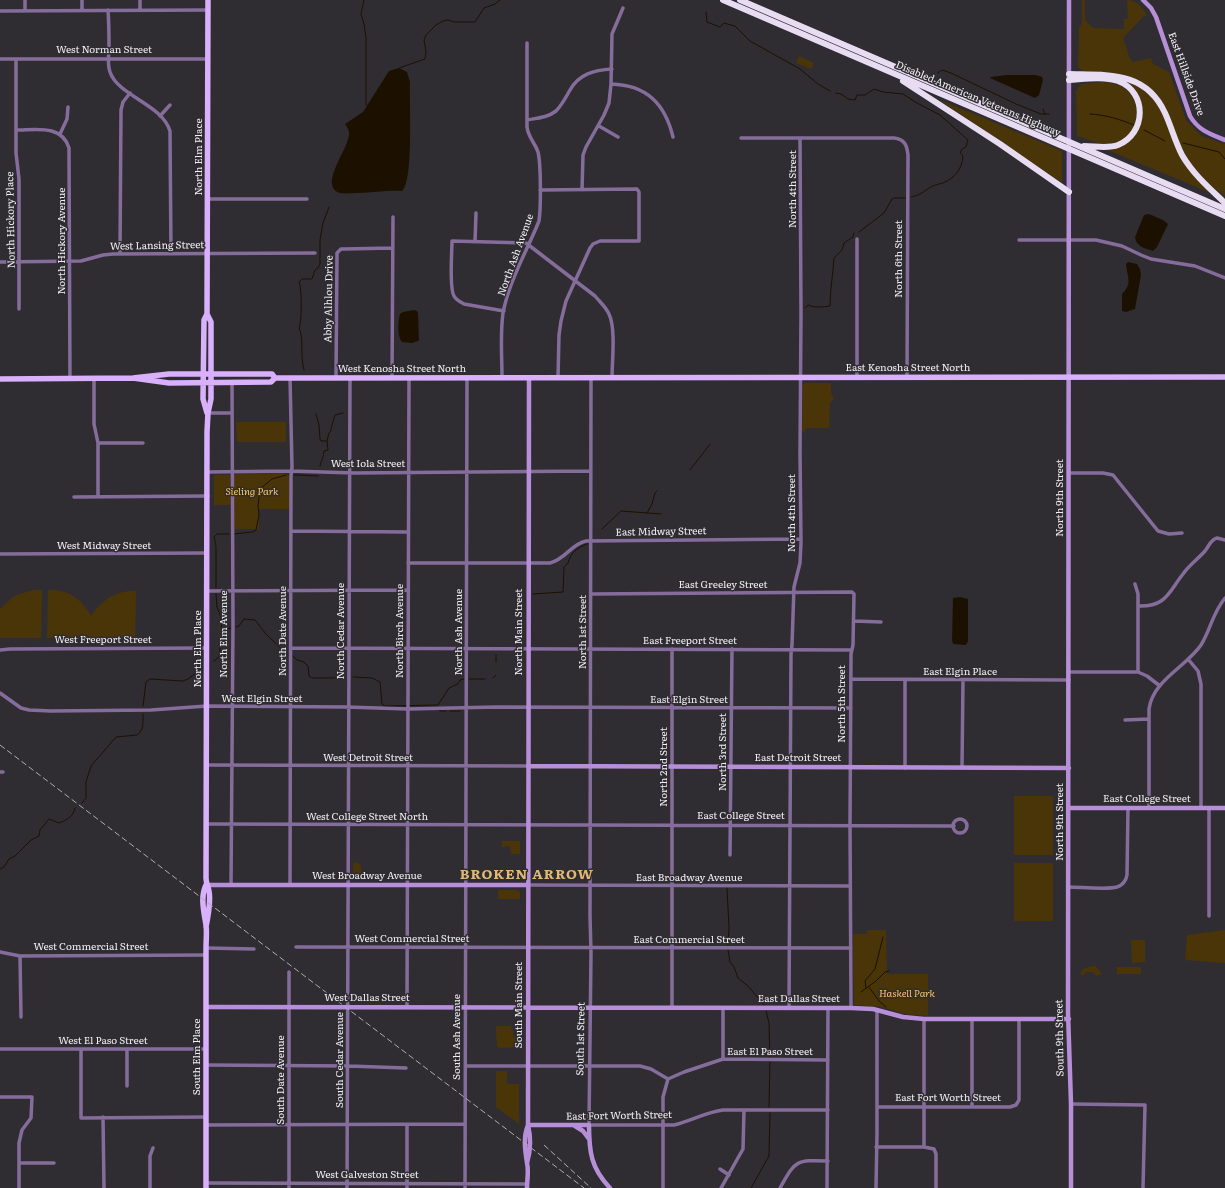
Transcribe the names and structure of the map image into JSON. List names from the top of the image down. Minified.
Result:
{"streets":{"highway":["Disabled American Veterans Highway"],"main road":["North Elm Place","East Kenosha Street North","West Kenosha Street North","South Elm Place"],"street":["West Norman Street","East Hillside Drive","North 4th Street","North Hickory Place","North Hickory Avenue","West Lansing Street","North Ash Avenue","North 6th Street","Abby Alhlou Drive","West Iola Street","North 9th Street","East Midway Street","West Midway Street","East Greeley Street","North Date Avenue","North Cedar Avenue","North Birch Avenue","North Main Street","North 1st Street","North Elm Avenue","West Freeport Street","East Freeport Street","East Elgin Place","West Elgin Street","East Elgin Street","North 5th Street","North 3rd Street","West Detroit Street","East Detroit Street","North 2nd Street","East College Street","West College Street North","West Broadway Avenue","East Broadway Avenue","West Commercial Street","East Commercial Street","West Dallas Street","East Dallas Street","South Main Street","South Ash Avenue","South 9th Street","South 1st Street","West El Paso Street","East El Paso Street","South Cedar Avenue","South Date Avenue","East Fort Worth Street","West Galveston Street"]},"crossings":[["West Norman Street","North Elm Place"],["West Norman Street","North Hickory Place"],["North Elm Place","West Lansing Street"],["North Elm Place","West Kenosha Street North"],["North Elm Place","West Iola Street"],["North Elm Place","West Midway Street"],["North Elm Place","West Freeport Street"],["North Elm Place","West Elgin Street"],["North Elm Place","West Detroit Street"],["North Elm Place","West College Street North"],["North Elm Place","West Broadway Avenue"],["North Elm Place","South Elm Place"],["North 4th Street","North 6th Street"],["North 4th Street","East Kenosha Street North"],["North 4th Street","East Midway Street"],["North 4th Street","East Greeley Street"],["North 4th Street","East Freeport Street"],["North 4th Street","East Elgin Street"],["North 4th Street","East Detroit Street"],["North 4th Street","East College Street"],["North 4th Street","East Broadway Avenue"],["North 4th Street","East Commercial Street"],["North 4th Street","East Dallas Street"],["North Hickory Place","West Lansing Street"],["North Hickory Avenue","West Lansing Street"],["North Hickory Avenue","West Kenosha Street North"],["North Ash Avenue","West Kenosha Street North"],["North Ash Avenue","West Iola Street"],["North Ash Avenue","West Elgin Street"],["North Ash Avenue","West Detroit Street"],["North Ash Avenue","West College Street North"],["North Ash Avenue","West Broadway Avenue"],["North Ash Avenue","South Ash Avenue"],["North 6th Street","East Kenosha Street North"],["Abby Alhlou Drive","West Kenosha Street North"],["East Kenosha Street North","North 9th Street"],["East Kenosha Street North","North 1st Street"],["West Kenosha Street North","North Date Avenue"],["West Kenosha Street North","North Cedar Avenue"],["West Kenosha Street North","North Birch Avenue"],["West Kenosha Street North","North Main Street"],["West Kenosha Street North","North Elm Avenue"],["West Iola Street","North Date Avenue"],["West Iola Street","North Cedar Avenue"],["West Iola Street","North Birch Avenue"],["West Iola Street","North Main Street"],["West Iola Street","North 1st Street"],["West Iola Street","North Elm Avenue"],["North 9th Street","East Elgin Place"],["North 9th Street","East Detroit Street"],["North 9th Street","East College Street"],["North 9th Street","South 9th Street"],["East Midway Street","North Main Street"],["East Midway Street","North 1st Street"],["East Greeley Street","North 1st Street"],["East Greeley Street","North 5th Street"],["North Date Avenue","West Elgin Street"],["North Date Avenue","West Detroit Street"],["North Date Avenue","West College Street North"],["North Date Avenue","West Broadway Avenue"],["North Cedar Avenue","West Elgin Street"],["North Cedar Avenue","West Detroit Street"],["North Cedar Avenue","West College Street North"],["North Cedar Avenue","West Broadway Avenue"],["North Cedar Avenue","South Cedar Avenue"],["North Birch Avenue","West Elgin Street"],["North Birch Avenue","West Detroit Street"],["North Birch Avenue","West College Street North"],["North Birch Avenue","West Broadway Avenue"],["North Birch Avenue","West Commercial Street"],["North Birch Avenue","West Dallas Street"],["North Main Street","East Freeport Street"],["North Main Street","West Elgin Street"],["North Main Street","East Elgin Street"],["North Main Street","West Detroit Street"],["North Main Street","East Detroit Street"],["North Main Street","East College Street"],["North Main Street","West College Street North"],["North Main Street","West Broadway Avenue"],["North Main Street","East Broadway Avenue"],["North Main Street","South Main Street"],["North 1st Street","East Freeport Street"],["North 1st Street","East Elgin Street"],["North 1st Street","East Detroit Street"],["North 1st Street","East College Street"],["North 1st Street","East Broadway Avenue"],["North 1st Street","South 1st Street"],["North Elm Avenue","West Elgin Street"],["North Elm Avenue","West Detroit Street"],["North Elm Avenue","West College Street North"],["North Elm Avenue","West Broadway Avenue"],["East Freeport Street","North 5th Street"],["East Freeport Street","North 3rd Street"],["East Freeport Street","North 2nd Street"],["East Elgin Place","North 5th Street"],["West Elgin Street","East Elgin Street"],["East Elgin Street","North 5th Street"],["East Elgin Street","North 3rd Street"],["East Elgin Street","North 2nd Street"],["North 5th Street","East Detroit Street"],["North 5th Street","East College Street"],["North 5th Street","East Broadway Avenue"],["North 5th Street","East Commercial Street"],["North 5th Street","East Dallas Street"],["North 3rd Street","East Detroit Street"],["North 3rd Street","East College Street"],["West Detroit Street","East Detroit Street"],["East Detroit Street","North 2nd Street"],["North 2nd Street","East College Street"],["North 2nd Street","East Broadway Avenue"],["North 2nd Street","East Commercial Street"],["North 2nd Street","East Dallas Street"],["East College Street","West College Street North"],["West Broadway Avenue","East Broadway Avenue"],["West Broadway Avenue","South Main Street"],["West Broadway Avenue","South Ash Avenue"],["West Broadway Avenue","South Elm Place"],["West Broadway Avenue","South Cedar Avenue"],["East Broadway Avenue","South Main Street"],["East Broadway Avenue","South 1st Street"],["West Commercial Street","East Commercial Street"],["West Commercial Street","South Main Street"],["West Commercial Street","South Ash Avenue"],["West Commercial Street","South Elm Place"],["West Commercial Street","South Cedar Avenue"],["East Commercial Street","South Main Street"],["East Commercial Street","South 1st Street"],["West Dallas Street","East Dallas Street"],["West Dallas Street","South Main Street"],["West Dallas Street","South Ash Avenue"],["West Dallas Street","South Elm Place"],["West Dallas Street","South Cedar Avenue"],["West Dallas Street","South Date Avenue"],["East Dallas Street","South Main Street"],["East Dallas Street","South 9th Street"],["East Dallas Street","South 1st Street"],["East Dallas Street","East Fort Worth Street"],["South Main Street","East Fort Worth Street"],["South Main Street","West Galveston Street"],["South Ash Avenue","West Galveston Street"],["South 1st Street","East Fort Worth Street"],["West El Paso Street","South Elm Place"],["South Elm Place","West Galveston Street"],["South Cedar Avenue","West Galveston Street"],["South Date Avenue","West Galveston Street"]],"districts":["BROKEN ARROW"],"parks":["Sieling Park","Haskell Park"]}
